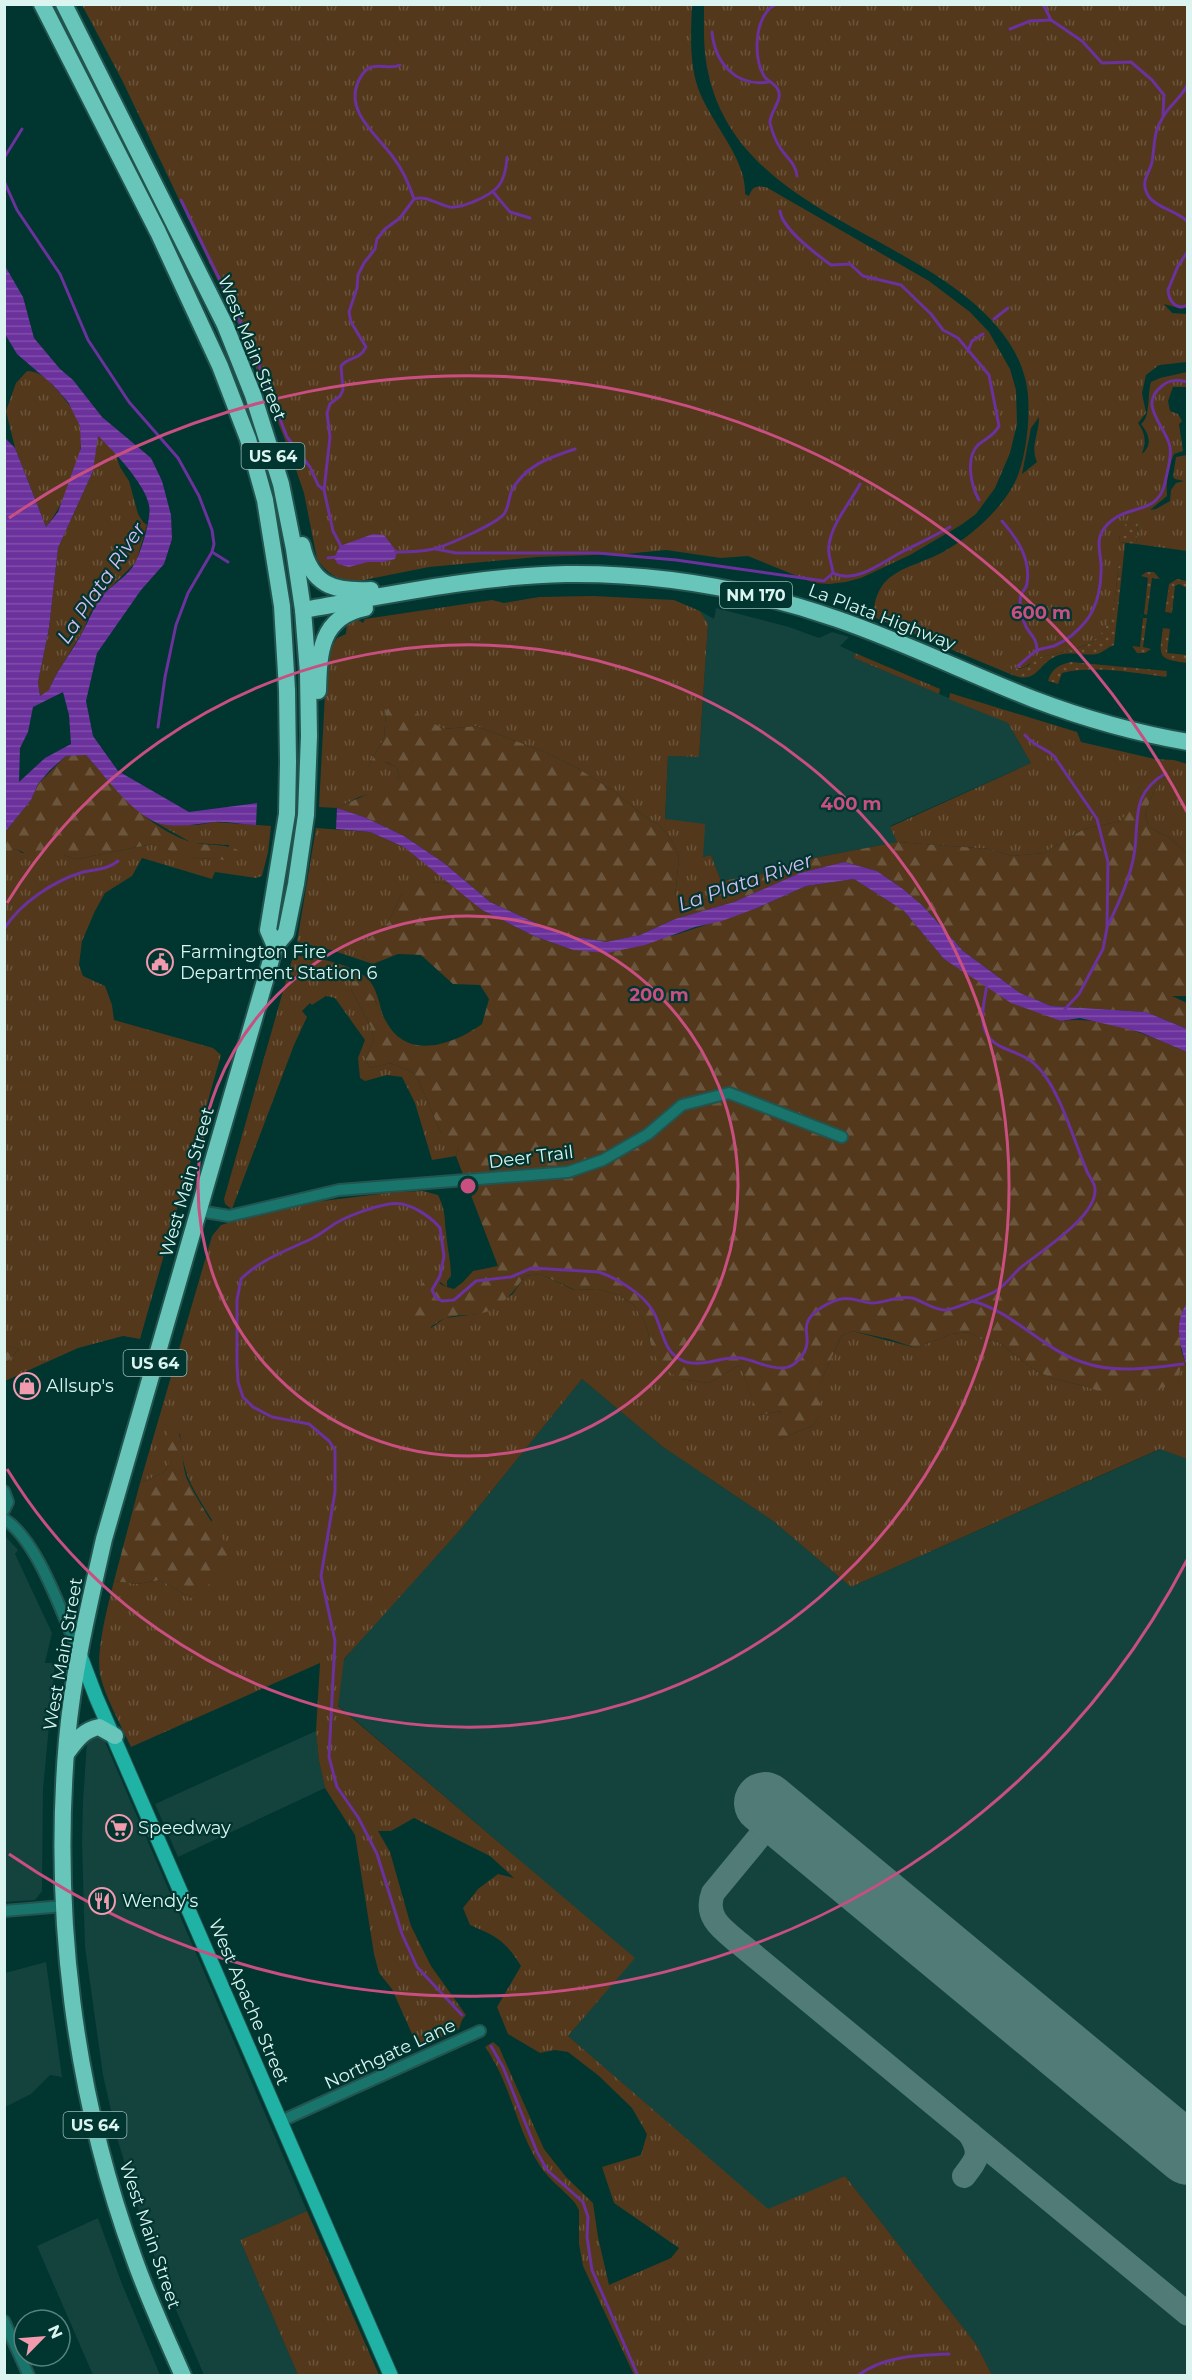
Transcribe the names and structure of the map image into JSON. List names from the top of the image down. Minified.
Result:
{"streets":{"highway":["West Main Street","US 64","NM 170","La Plata Highway"],"main road":["West Apache Street"],"street":["Deer Trail","Northgate Lane"]},"crossings":[["West Main Street","La Plata Highway"],["West Main Street","Deer Trail"],["West Main Street","West Apache Street"],["West Apache Street","Northgate Lane"]],"water":["La Plata River"],"places":{"public building":["Farmington Fire Department Station 6"],"shop":["Allsup's"],"supermarket":["Speedway"],"restaurant":["Wendy's"]},"north":"top right","rings":["600 m","400 m","200 m"]}
